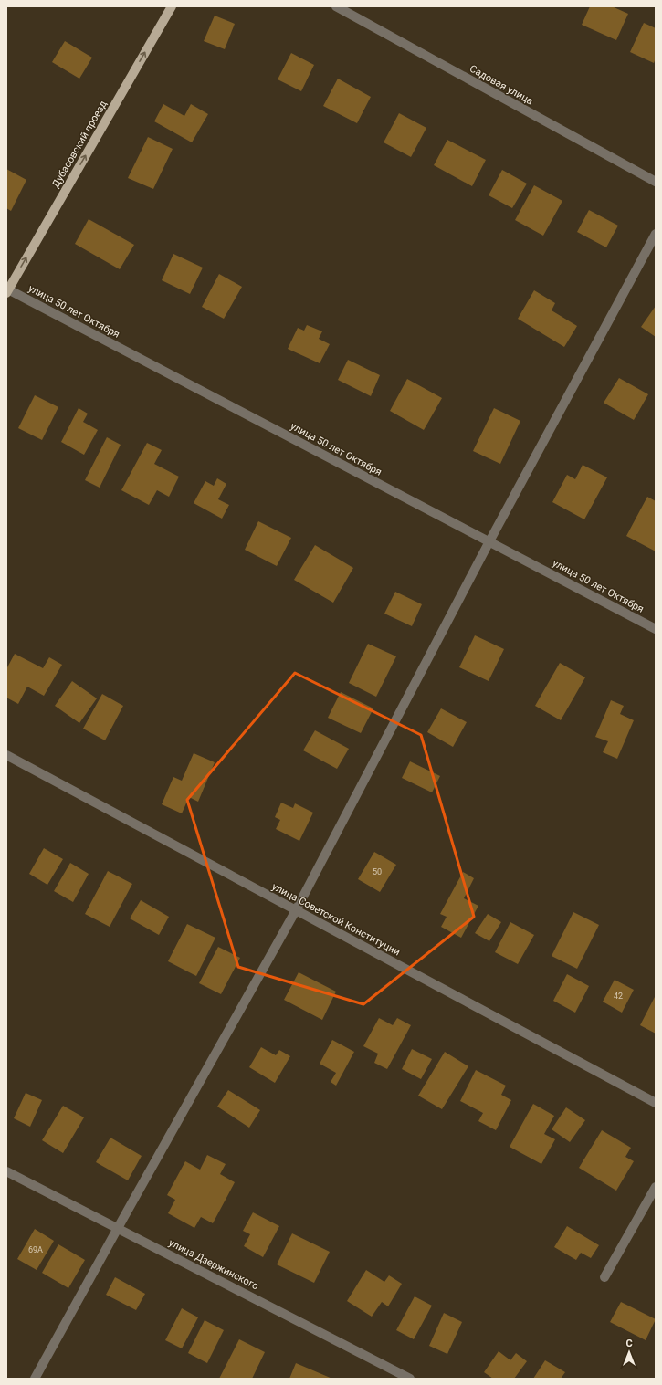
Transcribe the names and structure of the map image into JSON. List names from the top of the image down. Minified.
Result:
{"streets":{"main road":["Дубасовский проезд"],"street":["Садовая улица","улица 50 лет Октября","улица Советской Конституции","улица Дзержинского"]},"crossings":[["Дубасовский проезд","улица 50 лет Октября"]],"one_way":["Дубасовский проезд"],"house_numbers":["50","42","69А"],"north":"top"}
